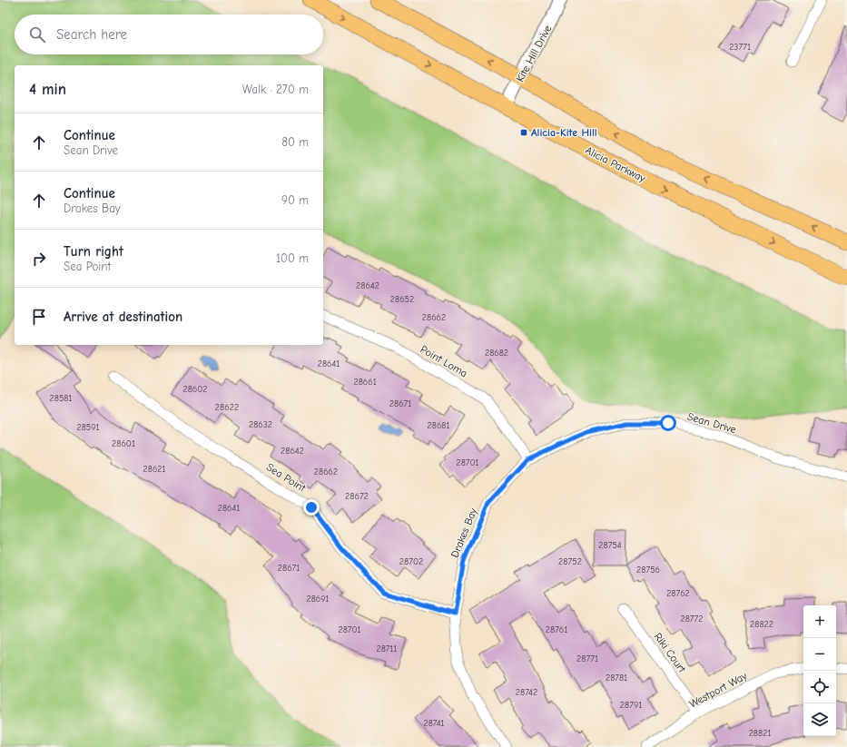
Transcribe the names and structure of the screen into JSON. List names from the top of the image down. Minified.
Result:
{"streets":{"main road":["Alicia Parkway"],"street":["Kite Hill Drive","Point Loma","Sean Drive","Sea Point","Drakes Bay","Riki Court","Westport Way"]},"crossings":[["Kite Hill Drive","Alicia Parkway"],["Point Loma","Sean Drive"],["Point Loma","Drakes Bay"],["Sean Drive","Drakes Bay"],["Sea Point","Drakes Bay"],["Riki Court","Westport Way"]],"places":{"transit":["Alicia-Kite Hill"]},"house_numbers":["23771","28642","28652","28662","28682","28641","28661","28602","28581","28671","28622","28632","28681","28591","28601","28642","28701","28621","28662","28672","28641","28754","28702","28752","28671","28756","28762","28691","28772","28822","28701","28761","28711","28771","28781","28742","28791","28741","28821"],"page":{"search":"Search here","heading":["4 min","Walk · 270 m"],"list":[["Continue","Sean Drive","80 m"],["Continue","Drakes Bay","90 m"],["Turn right","Sea Point","100 m"],"Arrive at destination"],"map_buttons":["+","−"]}}
